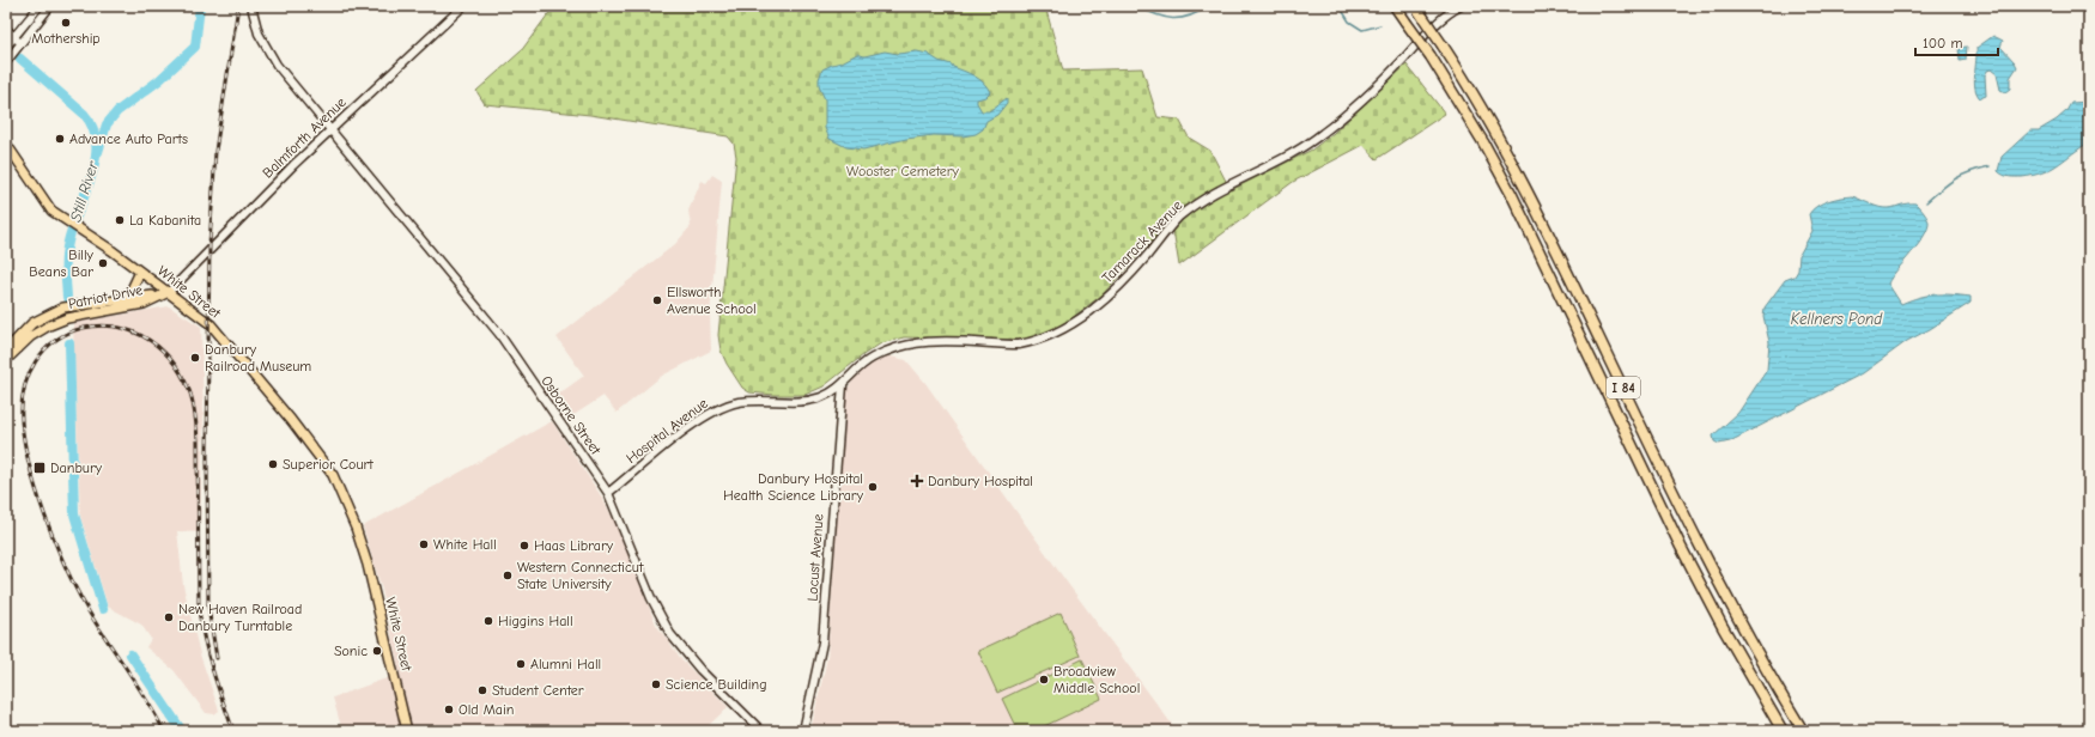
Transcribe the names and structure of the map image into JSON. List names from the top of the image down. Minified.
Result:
{"streets":{"highway":["I 84"],"main road":["White Street","Patriot Drive"],"street":["Balmforth Avenue","Tamarack Avenue","Osborne Street","Hospital Avenue","Locust Avenue"]},"crossings":[["Balmforth Avenue","White Street"],["Balmforth Avenue","Patriot Drive"],["Balmforth Avenue","Osborne Street"],["Tamarack Avenue","Hospital Avenue"],["White Street","Patriot Drive"],["Osborne Street","Hospital Avenue"],["Hospital Avenue","Locust Avenue"]],"water":["Still River","Kellners Pond"],"parks":["Wooster Cemetery"],"places":{"other":["Mothership","Advance Auto Parts","La Kabanita","Billy Beans Bar","Ellsworth Avenue School","Danbury Railroad Museum","Superior Court","Danbury Hospital Health Science Library","White Hall","Haas Library","Western Connecticut State University","New Haven Railroad Danbury Turntable","Higgins Hall","Sonic","Alumni Hall","Broadview Middle School","Science Building","Student Center","Old Main"],"transit":["Danbury"],"health":["Danbury Hospital"]},"scale_bar":"100 m"}
